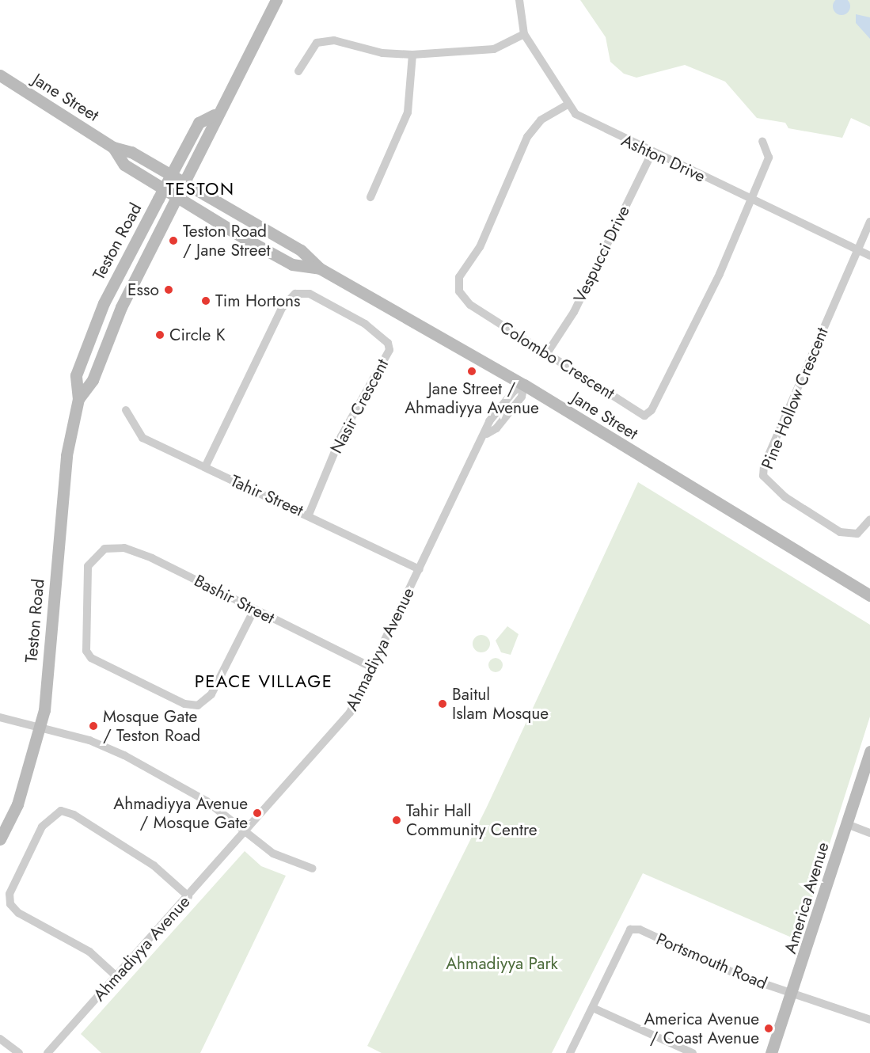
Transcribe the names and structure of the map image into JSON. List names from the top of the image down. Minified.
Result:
{"streets":{"main road":["Jane Street","Teston Road","America Avenue"],"street":["Ashton Drive","Vespucci Drive","Colombo Crescent","Pine Hollow Crescent","Nasir Crescent","Tahir Street","Bashir Street","Ahmadiyya Avenue","Portsmouth Road"]},"crossings":[["Jane Street","Teston Road"],["Jane Street","Ahmadiyya Avenue"],["Ashton Drive","Vespucci Drive"],["Ashton Drive","Colombo Crescent"],["Ashton Drive","Pine Hollow Crescent"],["Vespucci Drive","Colombo Crescent"],["Nasir Crescent","Tahir Street"],["Tahir Street","Ahmadiyya Avenue"],["Bashir Street","Ahmadiyya Avenue"],["America Avenue","Portsmouth Road"]],"districts":["TESTON","PEACE VILLAGE"],"parks":["Ahmadiyya Park"],"places":["Teston Road / Jane Street","Esso","Tim Hortons","Circle K","Jane Street / Ahmadiyya Avenue","Baitul Islam Mosque","Mosque Gate / Teston Road","Ahmadiyya Avenue / Mosque Gate","Tahir Hall Community Centre","America Avenue / Coast Avenue"]}
